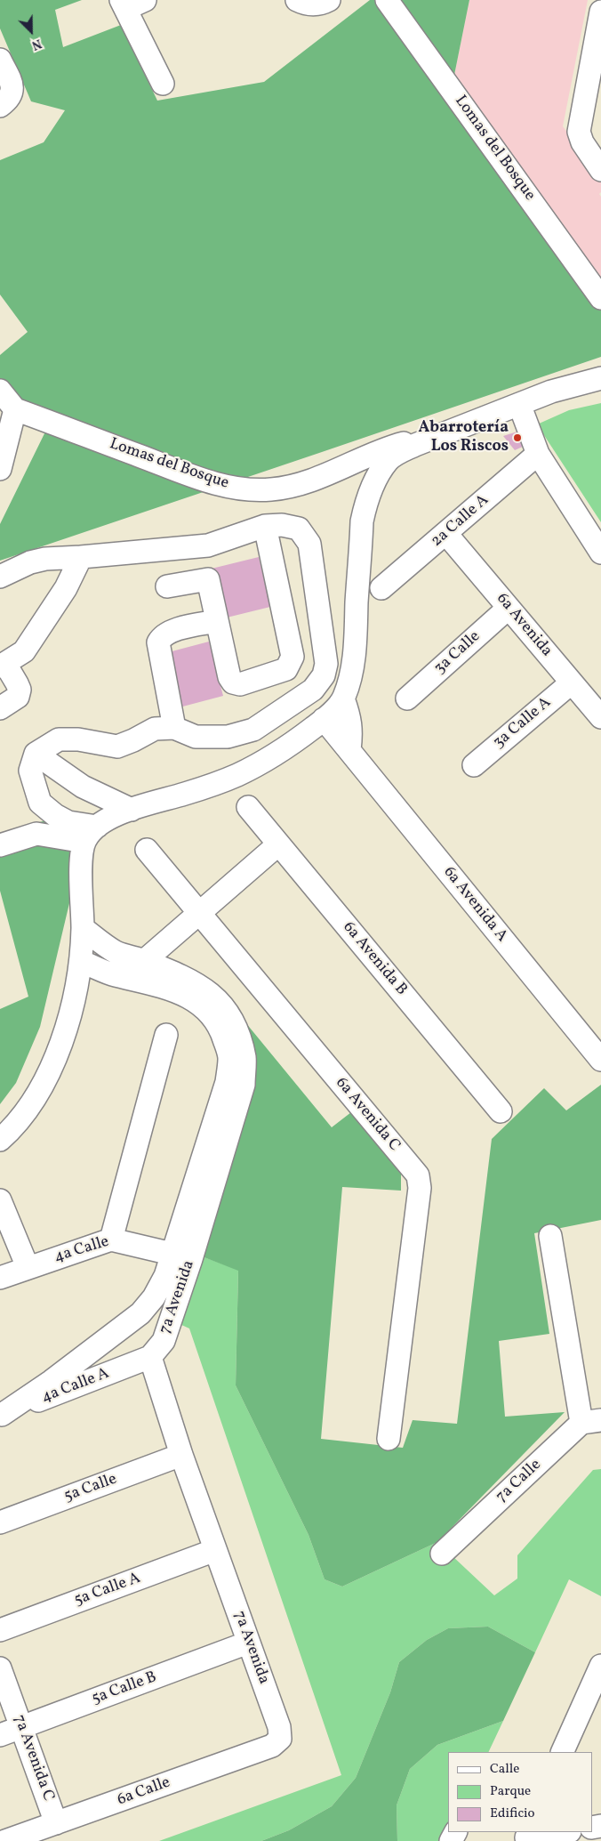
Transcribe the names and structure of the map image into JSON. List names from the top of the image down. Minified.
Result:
{"streets":{"street":["Lomas del Bosque","2a Calle A","6a Avenida","3a Calle","3a Calle A","6a Avenida A","6a Avenida B","6a Avenida C","4a Calle","7a Avenida","4a Calle A","7a Calle","5a Calle","5a Calle A","5a Calle B","7a Avenida C","6a Calle"]},"crossings":[["2a Calle A","6a Avenida"],["6a Avenida","3a Calle"],["6a Avenida","3a Calle A"],["4a Calle","7a Avenida"],["7a Avenida","4a Calle A"],["7a Avenida","5a Calle"],["7a Avenida","5a Calle A"],["7a Avenida","5a Calle B"],["7a Avenida","6a Calle"],["5a Calle B","7a Avenida C"],["7a Avenida C","6a Calle"]],"places":["Abarrotería Los Riscos"],"legend":["Calle","Parque","Edificio"],"north":"bottom right"}
